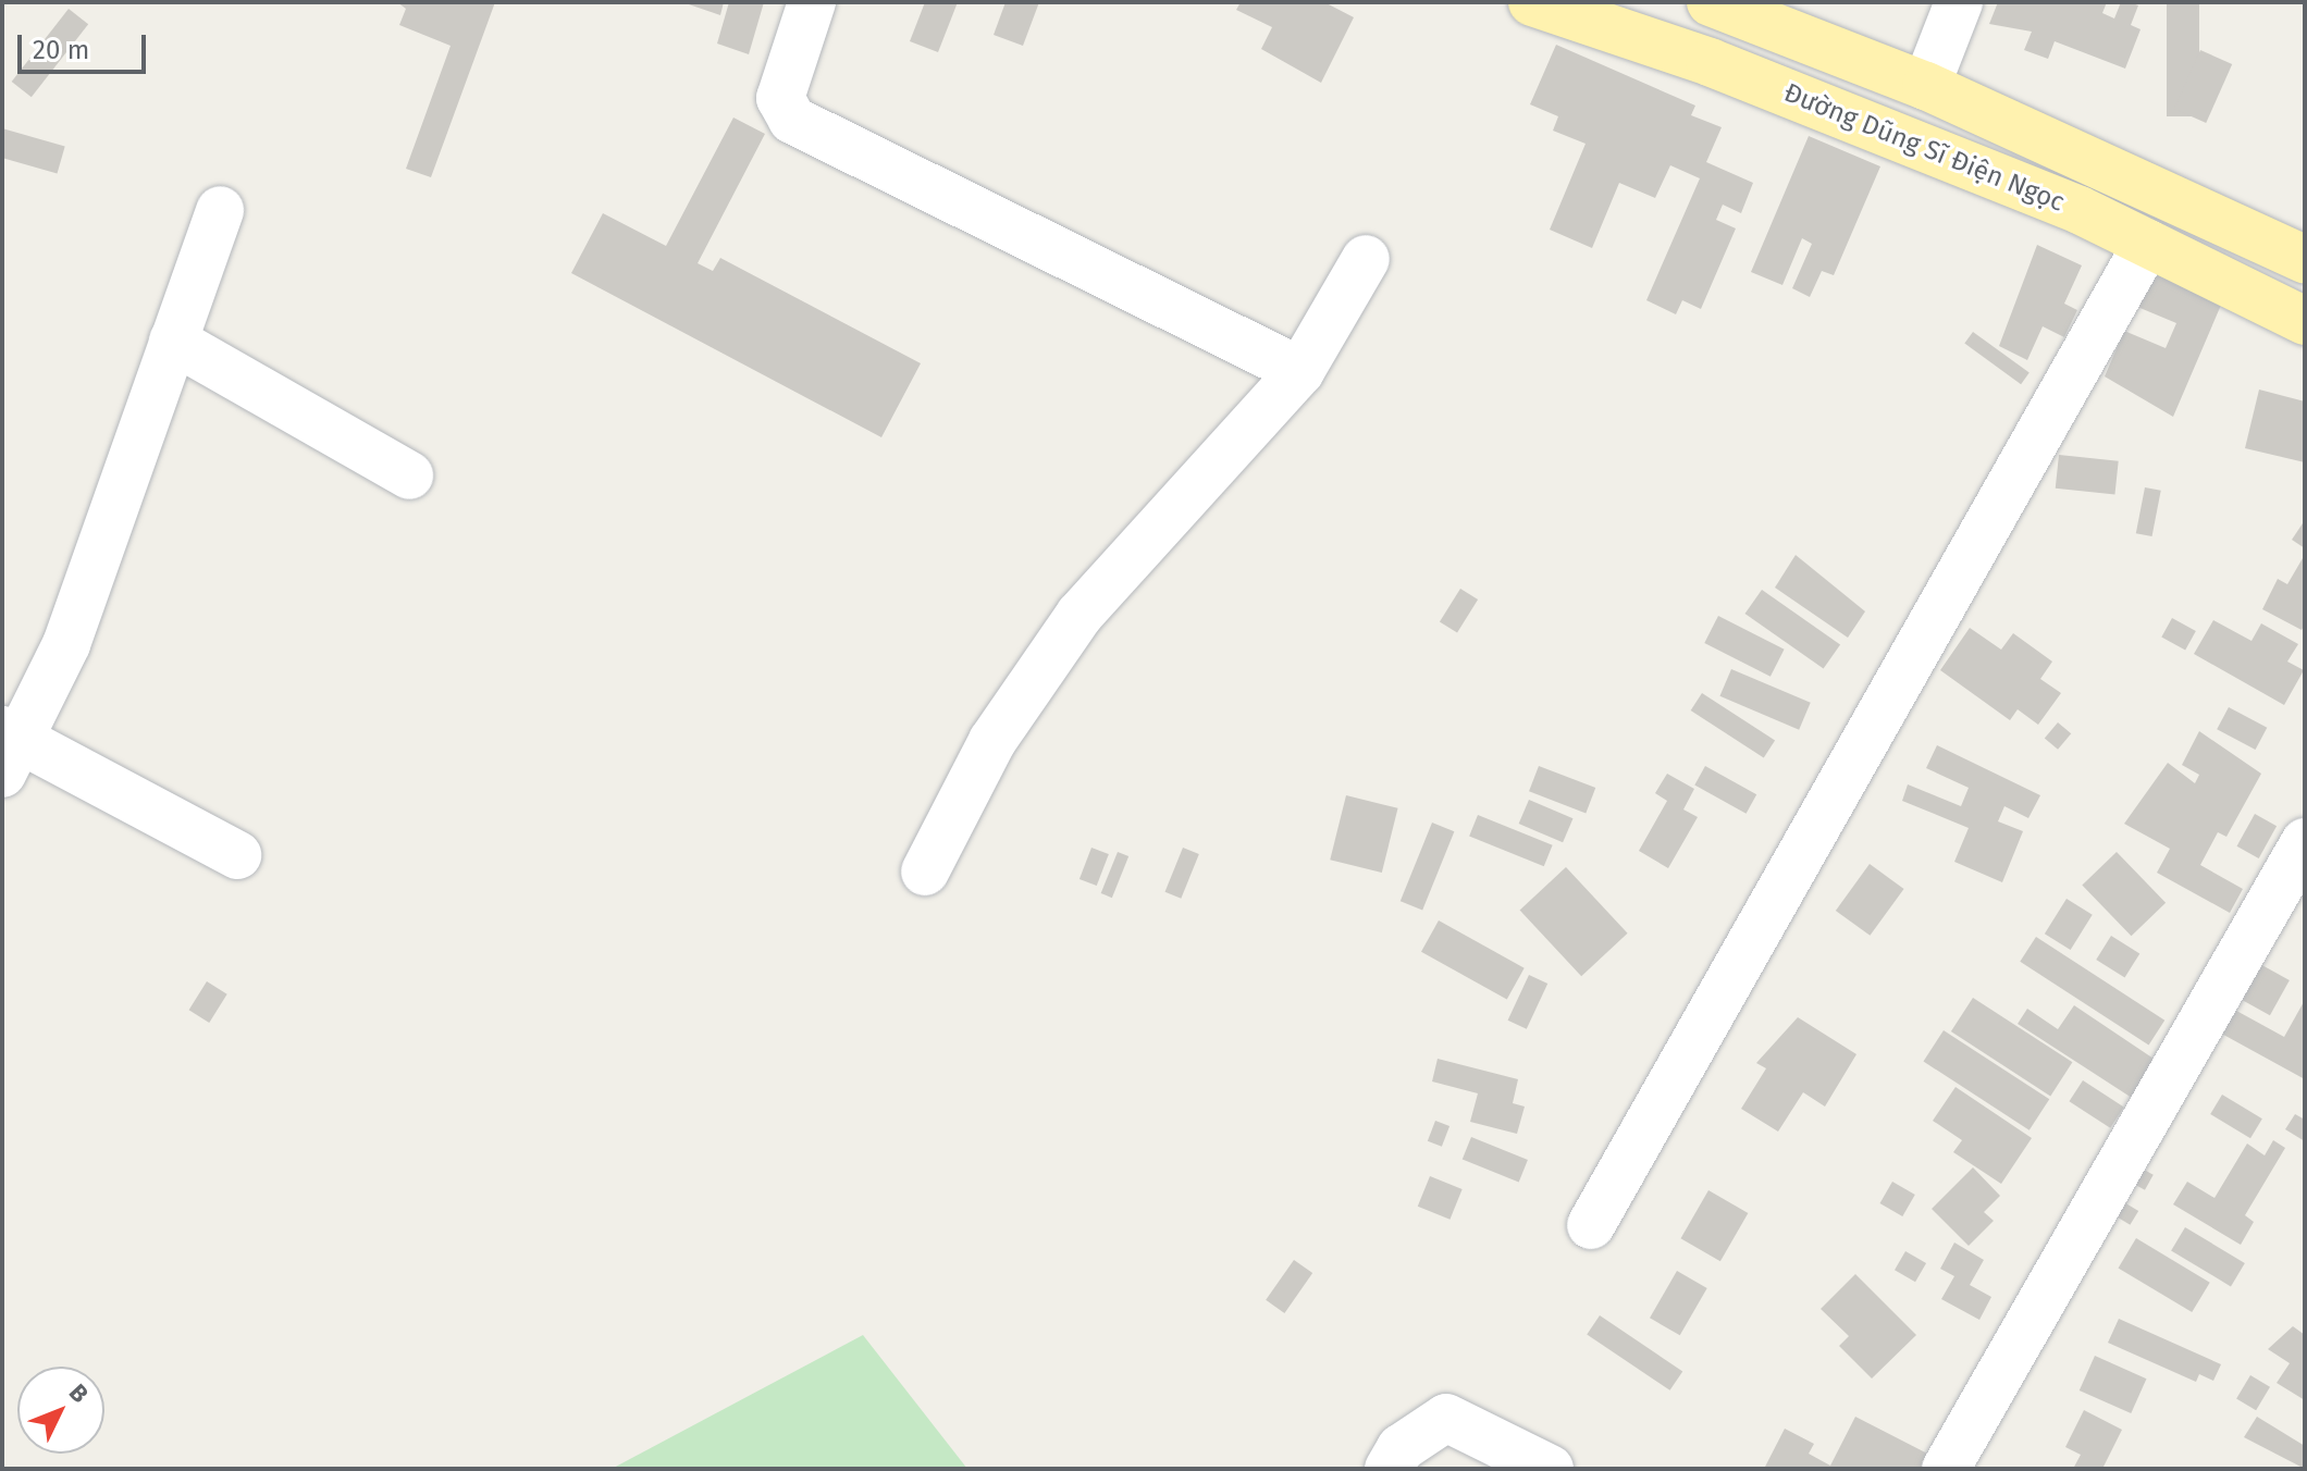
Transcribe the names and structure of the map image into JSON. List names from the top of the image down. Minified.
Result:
{"streets":{"main road":["Đường Dũng Sĩ Điện Ngọc"]},"scale_bar":"20 m","north":"top right"}
